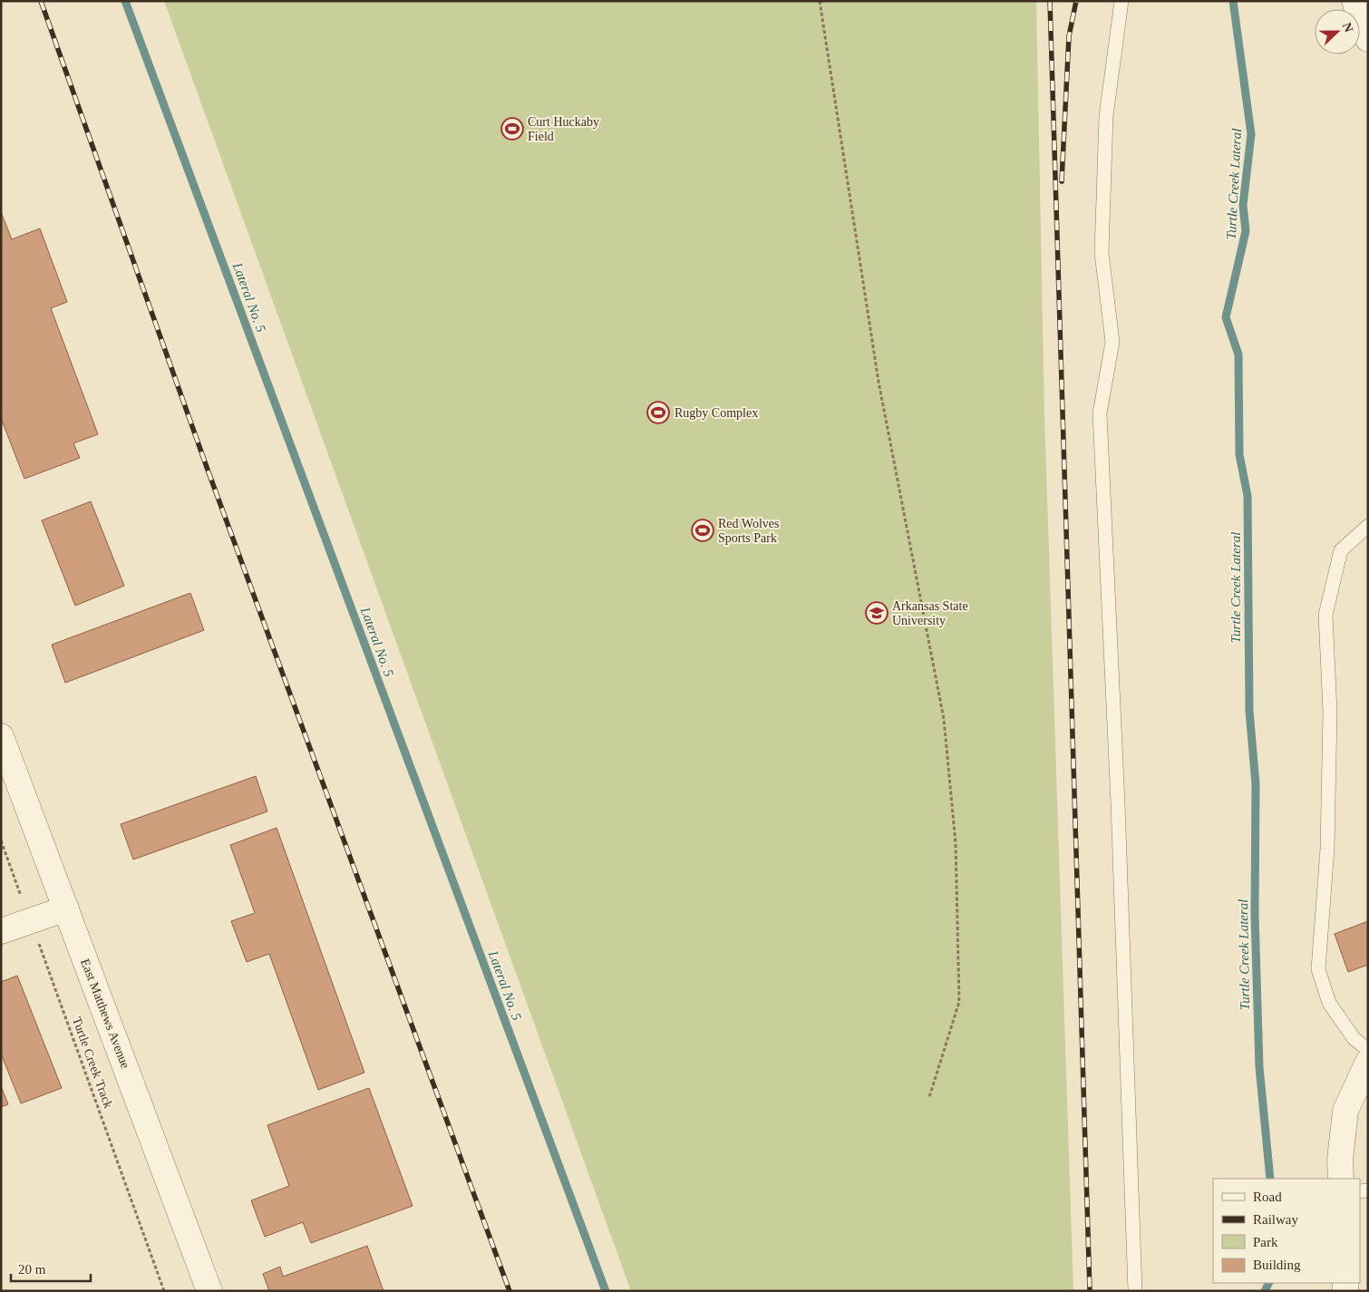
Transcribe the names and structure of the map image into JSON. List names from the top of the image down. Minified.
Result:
{"streets":{"street":["East Matthews Avenue"],"path":["Turtle Creek Track"]},"water":["Turtle Creek Lateral","Lateral No. 5"],"places":{"sports":["Curt Huckaby Field","Rugby Complex","Red Wolves Sports Park"],"school or university":["Arkansas State University"]},"legend":["Road","Railway","Park","Building"],"scale_bar":"20 m","north":"right"}
